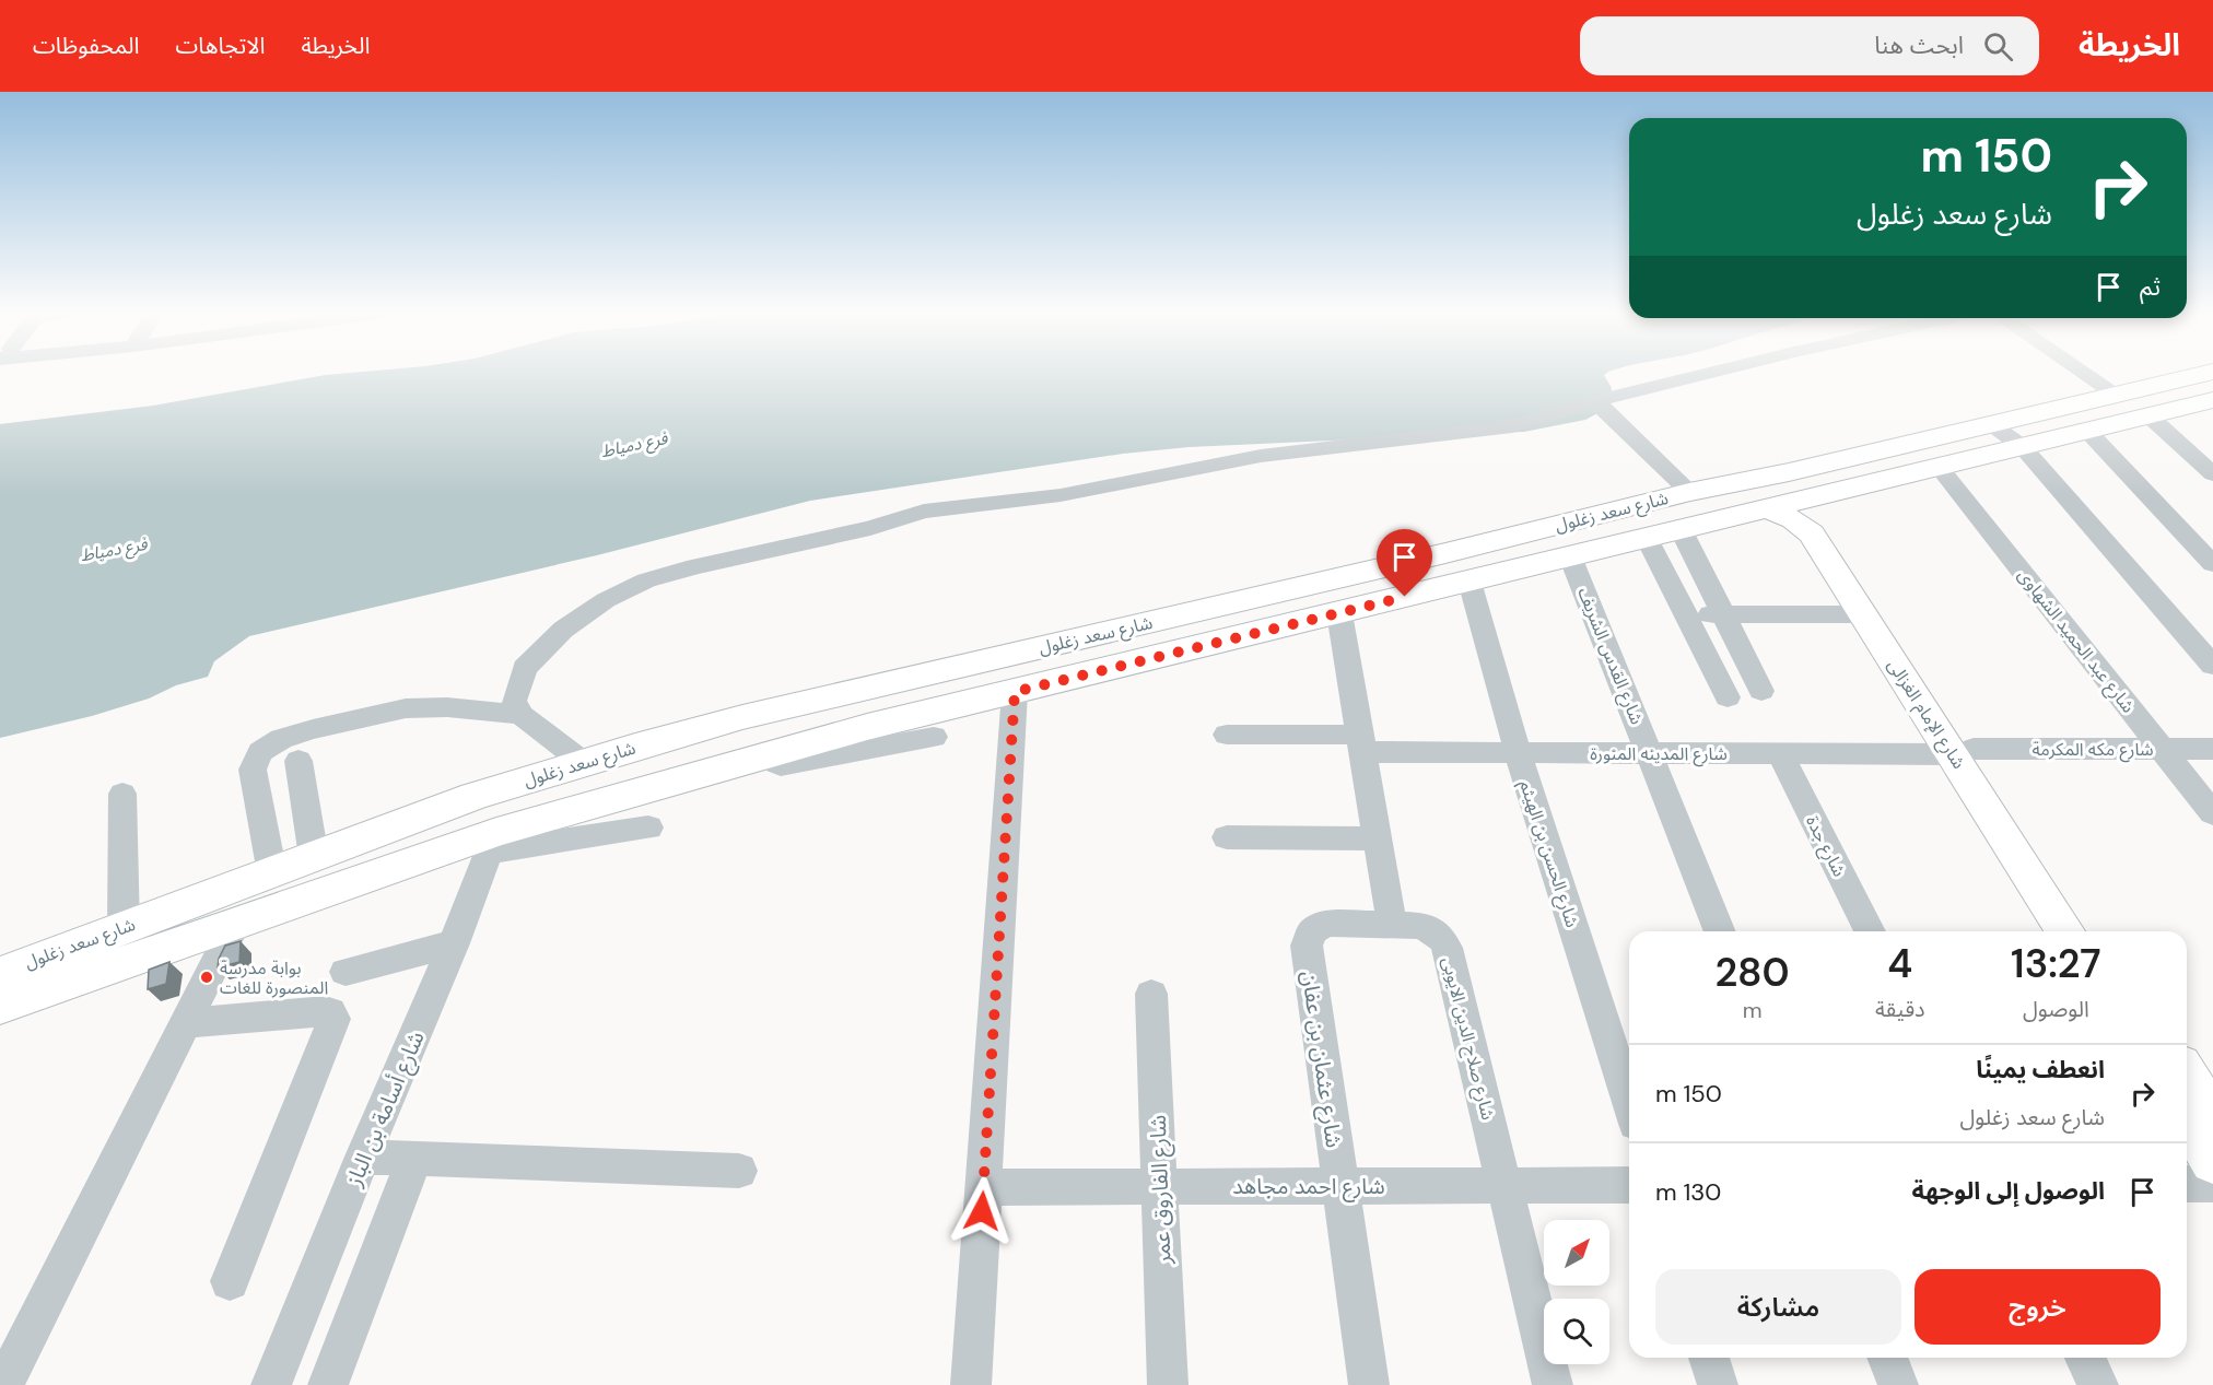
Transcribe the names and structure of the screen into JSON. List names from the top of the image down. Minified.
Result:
{"streets":{"main road":["شارع سعد زغلول","شارع الإمام الغزالى"],"street":["شارع عبد الحميد الشهاوى","شارع القدس الشريف","شارع مكه المكرمة","شارع المدينه المنورة","شارع جدة","شارع الحسن بن الهيثم","شارع صلاح الدين الايوبى","شارع عثمان بن عفان","شارع أسامة بن الباز","شارع احمد مجاهد","شارع الفاروق عمر"]},"crossings":[["شارع سعد زغلول","شارع عبد الحميد الشهاوى"],["شارع سعد زغلول","شارع القدس الشريف"],["شارع سعد زغلول","شارع الإمام الغزالى"],["شارع سعد زغلول","شارع الحسن بن الهيثم"],["شارع سعد زغلول","شارع أسامة بن الباز"],["شارع عبد الحميد الشهاوى","شارع مكه المكرمة"],["شارع القدس الشريف","شارع المدينه المنورة"],["شارع الإمام الغزالى","شارع مكه المكرمة"],["شارع الإمام الغزالى","شارع المدينه المنورة"],["شارع مكه المكرمة","شارع المدينه المنورة"],["شارع المدينه المنورة","شارع جدة"],["شارع المدينه المنورة","شارع الحسن بن الهيثم"],["شارع صلاح الدين الايوبى","شارع عثمان بن عفان"],["شارع صلاح الدين الايوبى","شارع احمد مجاهد"],["شارع عثمان بن عفان","شارع احمد مجاهد"],["شارع احمد مجاهد","شارع الفاروق عمر"]],"water":["فرع دمياط"],"places":["بوابة مدرسة المنصورة للغات"],"north":"top right","page":{"header":"الخريطة","search":"ابحث هنا","nav":["الخريطة","الاتجاهات","المحفوظات"],"turn":["150 m","شارع سعد زغلول"],"then":"ثم","eta":["13:27","الوصول","4","دقيقة","280","m"],"list":[{"name":"انعطف يمينًا","note":"شارع سعد زغلول","value":"150 m"},{"name":"الوصول إلى الوجهة","value":"130 m"}],"buttons":["خروج","مشاركة"]}}
